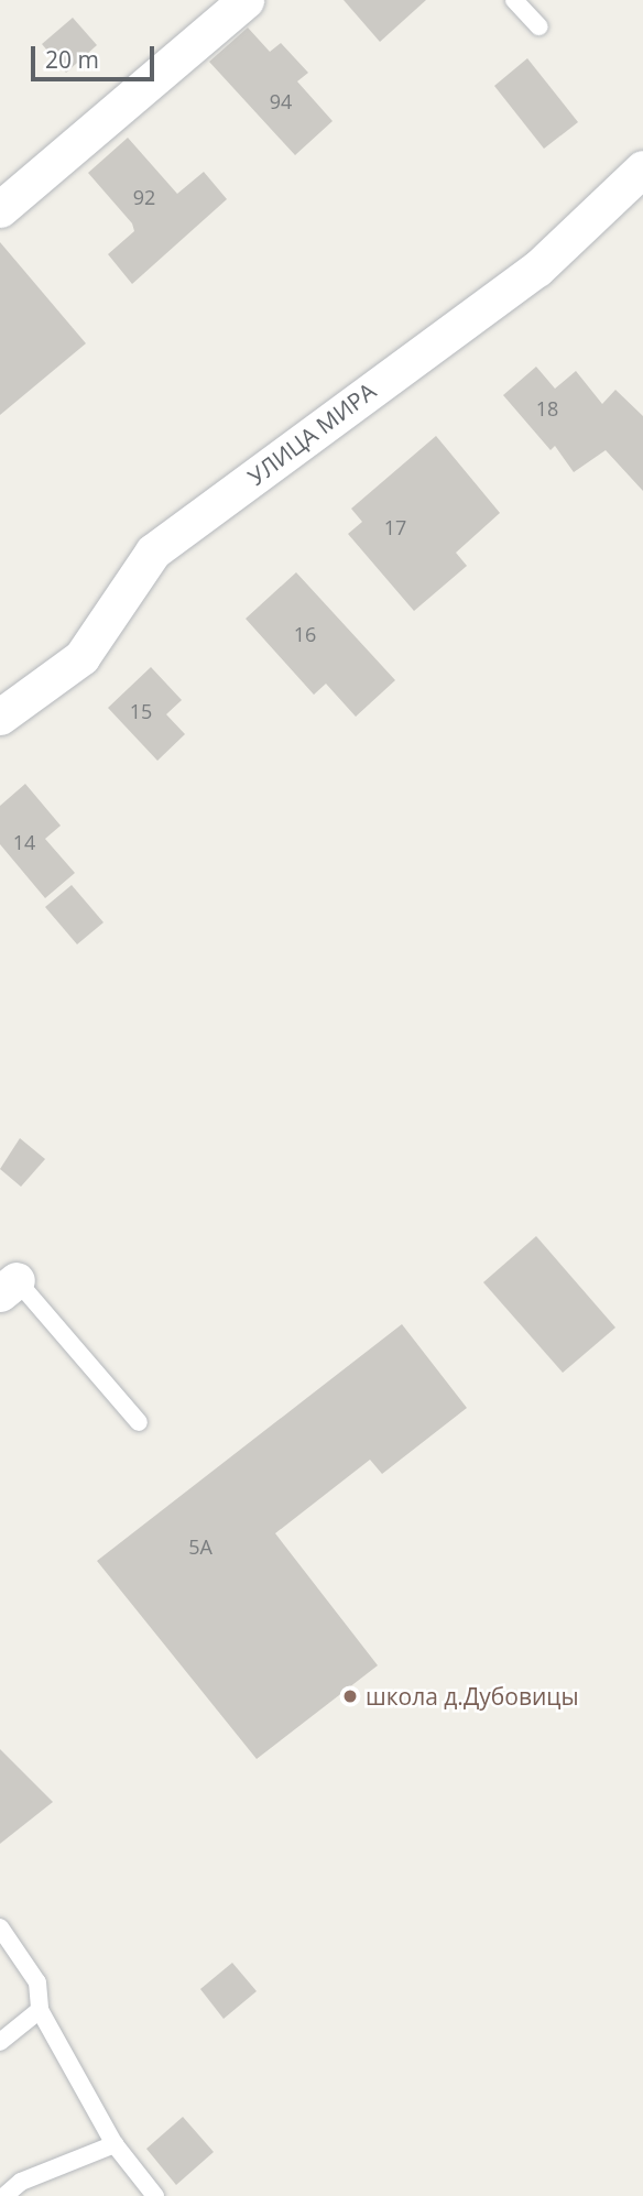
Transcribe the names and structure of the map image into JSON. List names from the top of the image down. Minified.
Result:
{"streets":{"street":["УЛИЦА МИРА"]},"places":["школа д.Дубовицы"],"house_numbers":["94","92","18","17","16","15","14","5А"],"scale_bar":"20 m"}
